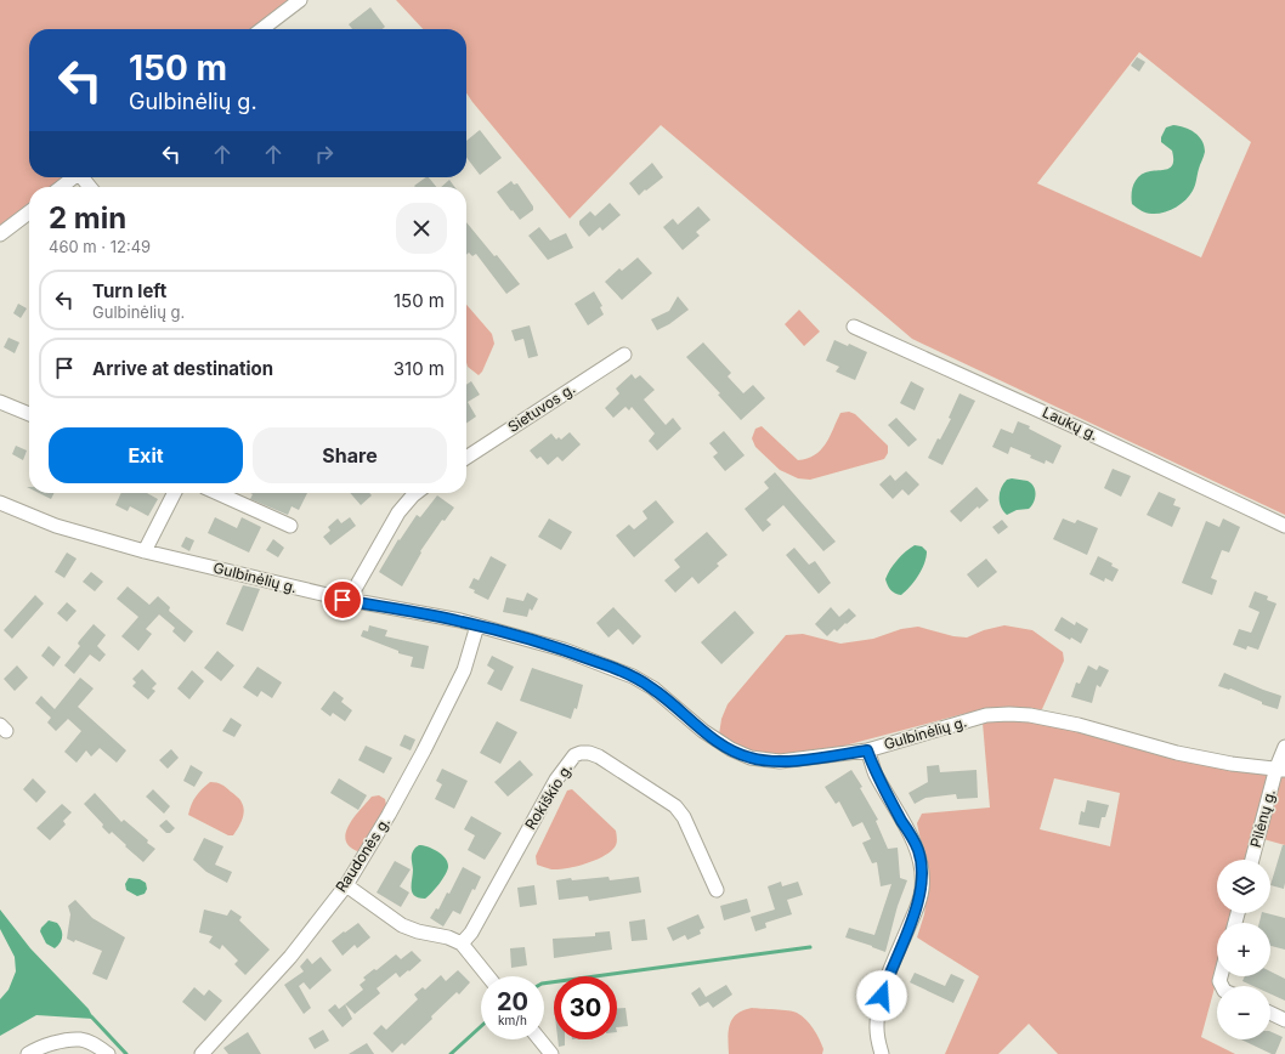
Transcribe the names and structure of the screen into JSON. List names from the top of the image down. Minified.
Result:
{"streets":{"street":["Sietuvos g.","Laukų g.","Gulbinėlių g.","Rokiškio g.","Pilėnų g.","Raudonės g."]},"crossings":[["Gulbinėlių g.","Pilėnų g."],["Gulbinėlių g.","Raudonės g."]],"page":{"turn":["150 m","Gulbinėlių g."],"heading":["2 min","460 m · 12:49"],"list":[{"name":"Turn left","note":"Gulbinėlių g.","value":"150 m"},{"name":"Arrive at destination","value":"310 m"}],"buttons":["Exit","Share"],"map_buttons":["+","−"],"speed":"20 km/h","limit":"30"}}
